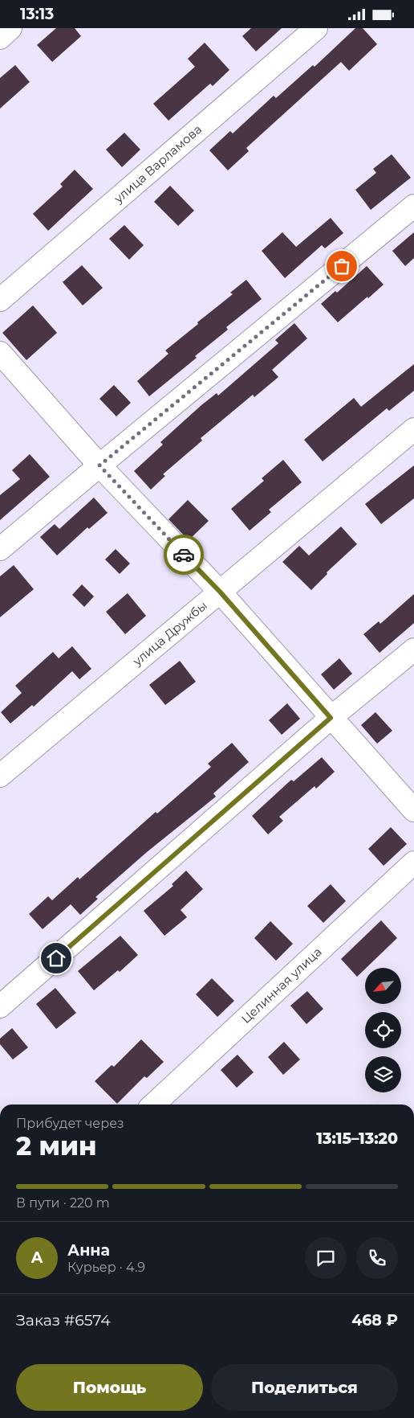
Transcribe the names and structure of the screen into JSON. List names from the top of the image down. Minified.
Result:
{"streets":{"street":["улица Варламова","улица Дружбы","Целинная улица"]},"north":"bottom left","page":{"status":"13:13","heading":["2 мин","Прибудет через","13:15–13:20"],"panel":["Анна","Курьер · 4.9","Заказ #6574","468 ₽"],"bar":"В пути · 220 m","round":"А","buttons":["Помощь","Поделиться"]}}
